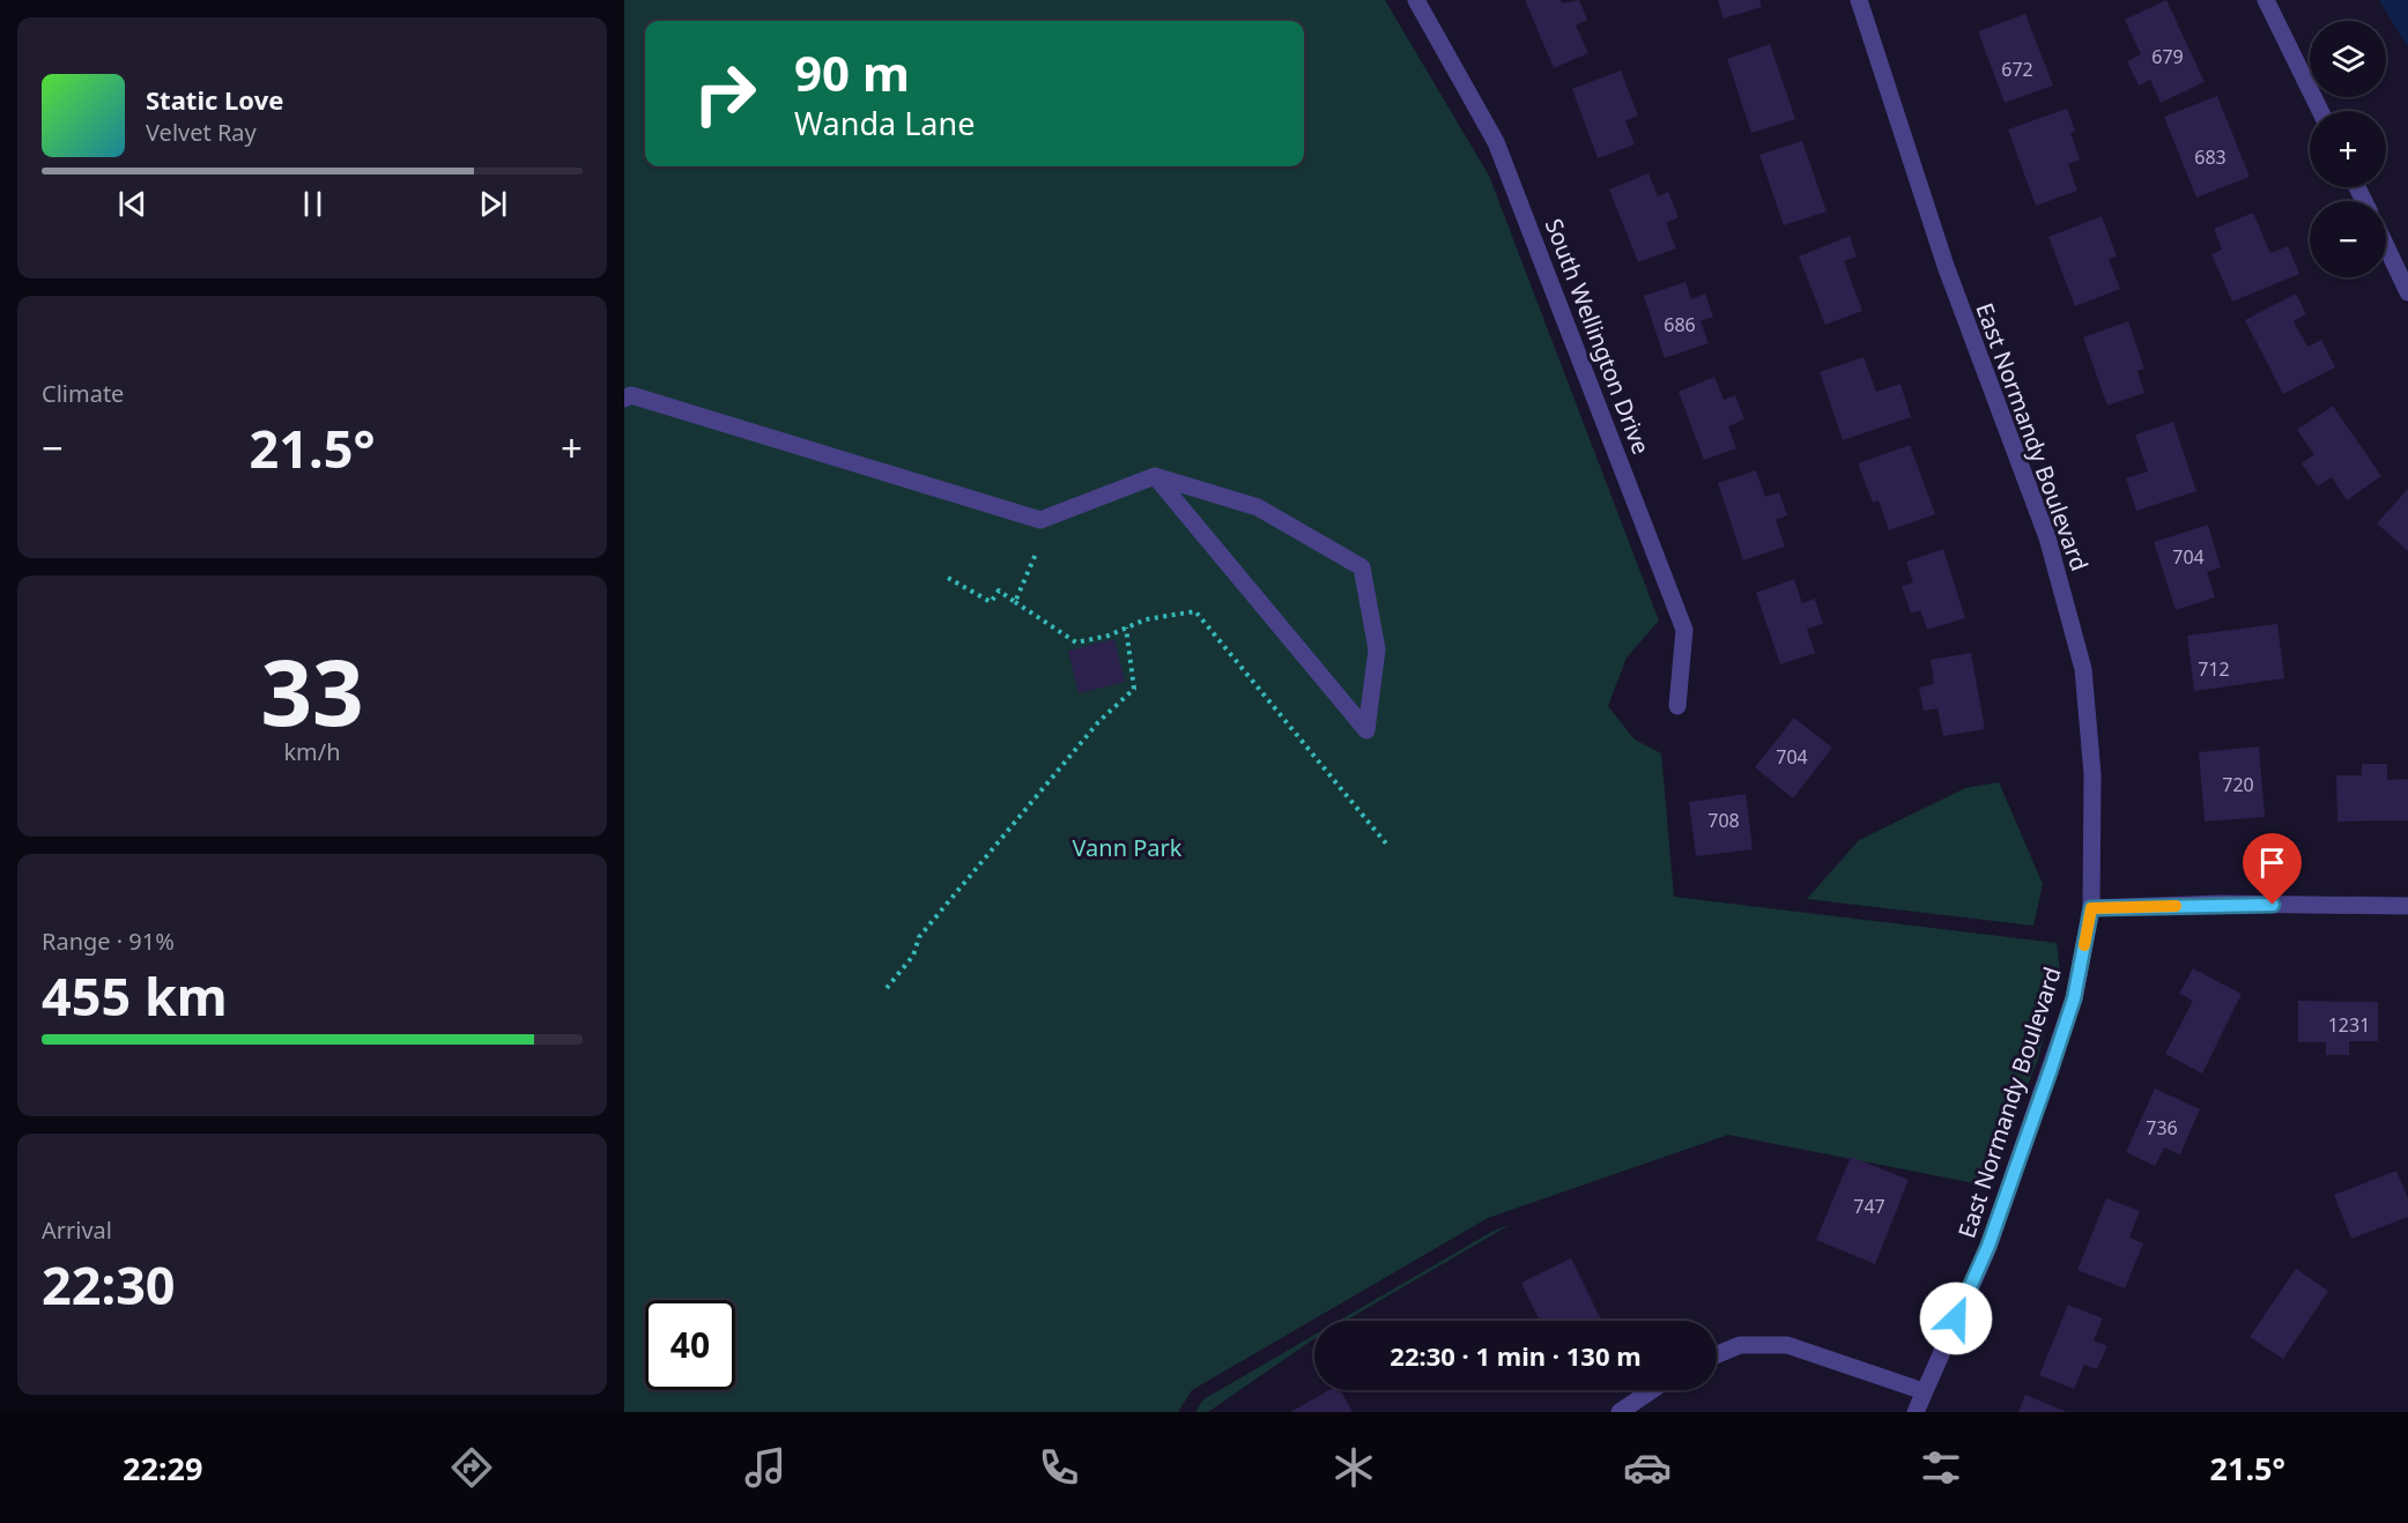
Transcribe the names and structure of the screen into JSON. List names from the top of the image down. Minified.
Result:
{"streets":{"street":["South Wellington Drive","East Normandy Boulevard"]},"parks":["Vann Park"],"house_numbers":["679","672","683","686","704","712","704","720","708","1231","736","747"],"page":{"map_buttons":["+","−"],"turn":["90 m","Wanda Lane"],"song":["Static Love","Velvet Ray"],"tile":["Climate",["33","km/h"],["Range · 91%","455 km"],["Arrival","22:30"]],"heat":["−","21.5°","+"],"limit":"40","trip":"22:30 · 1 min · 130 m","tabs":["22:29","21.5°"]}}
